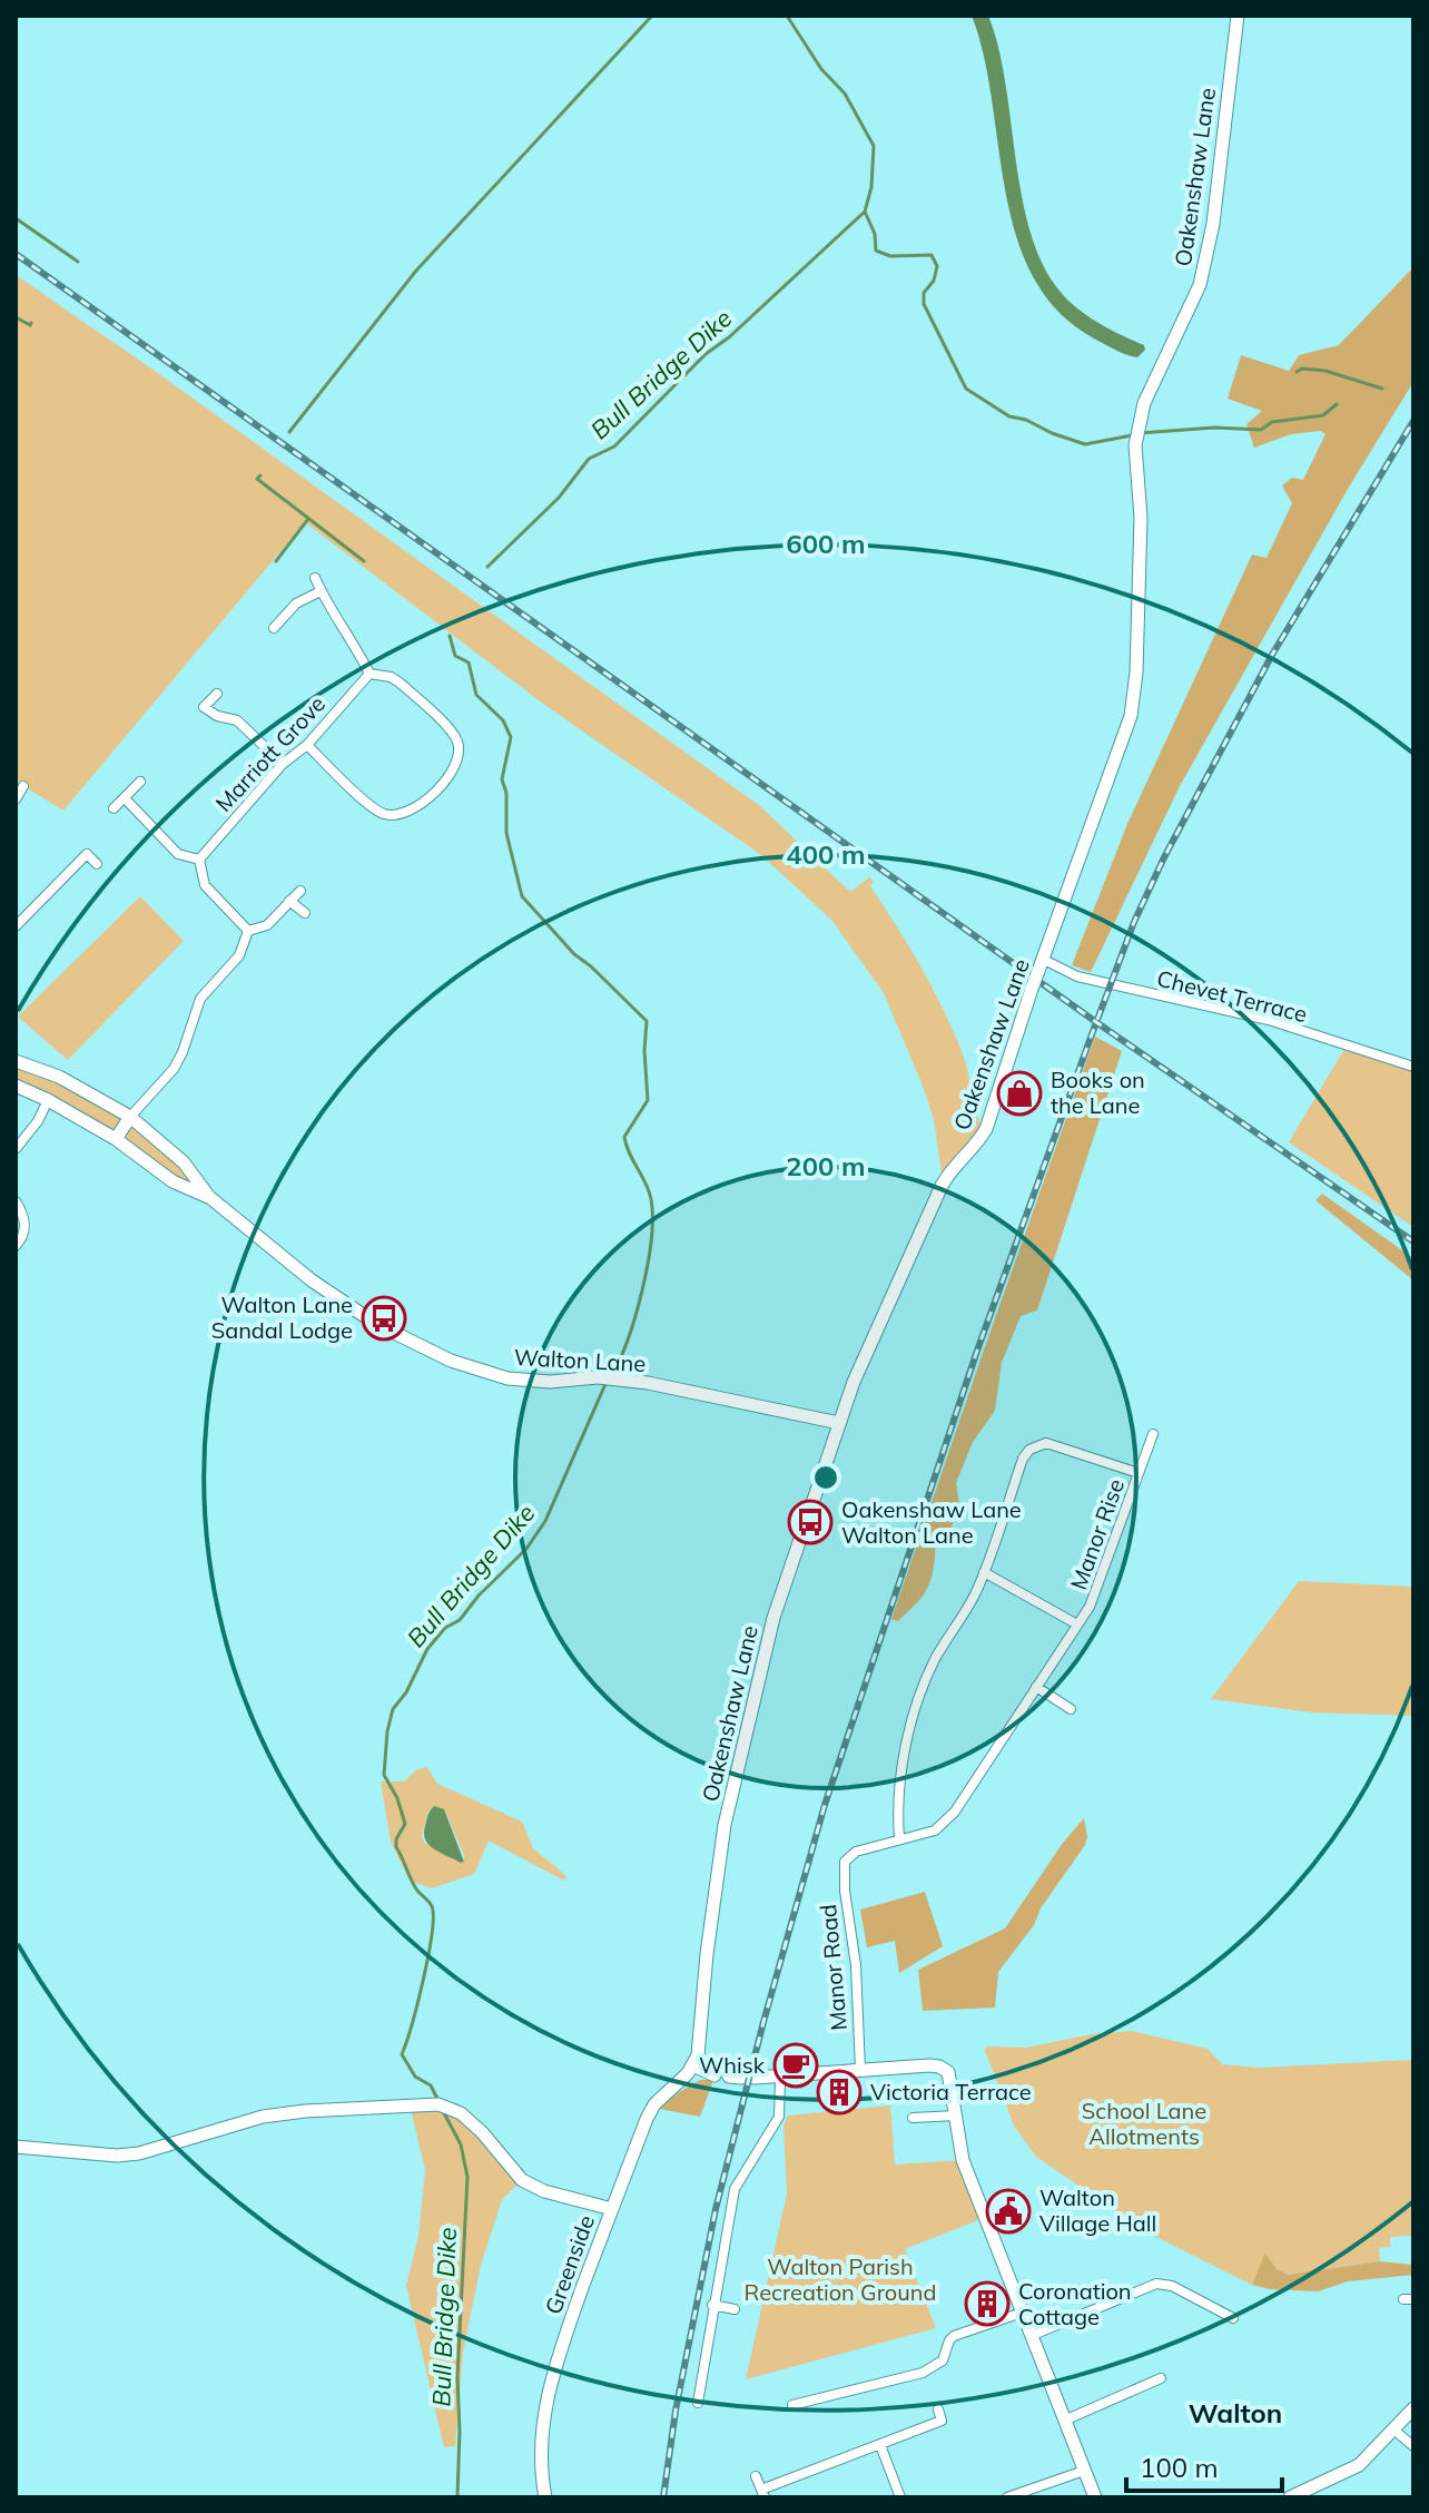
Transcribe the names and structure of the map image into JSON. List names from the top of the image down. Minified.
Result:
{"streets":{"street":["Oakenshaw Lane","Marriott Grove","Chevet Terrace","Walton Lane","Manor Rise","Manor Road","Greenside"]},"crossings":[["Oakenshaw Lane","Chevet Terrace"],["Oakenshaw Lane","Walton Lane"],["Oakenshaw Lane","Greenside"],["Manor Rise","Manor Road"]],"districts":["Walton"],"water":["Bull Bridge Dike"],"parks":["School Lane Allotments","Walton Parish Recreation Ground"],"places":{"shop":["Books on the Lane"],"bus stop":["Walton Lane Sandal Lodge","Oakenshaw Lane Walton Lane"],"cafe":["Whisk"],"building":["Victoria Terrace","Coronation Cottage"],"public building":["Walton Village Hall"]},"scale_bar":"100 m","rings":["600 m","400 m","200 m"]}
